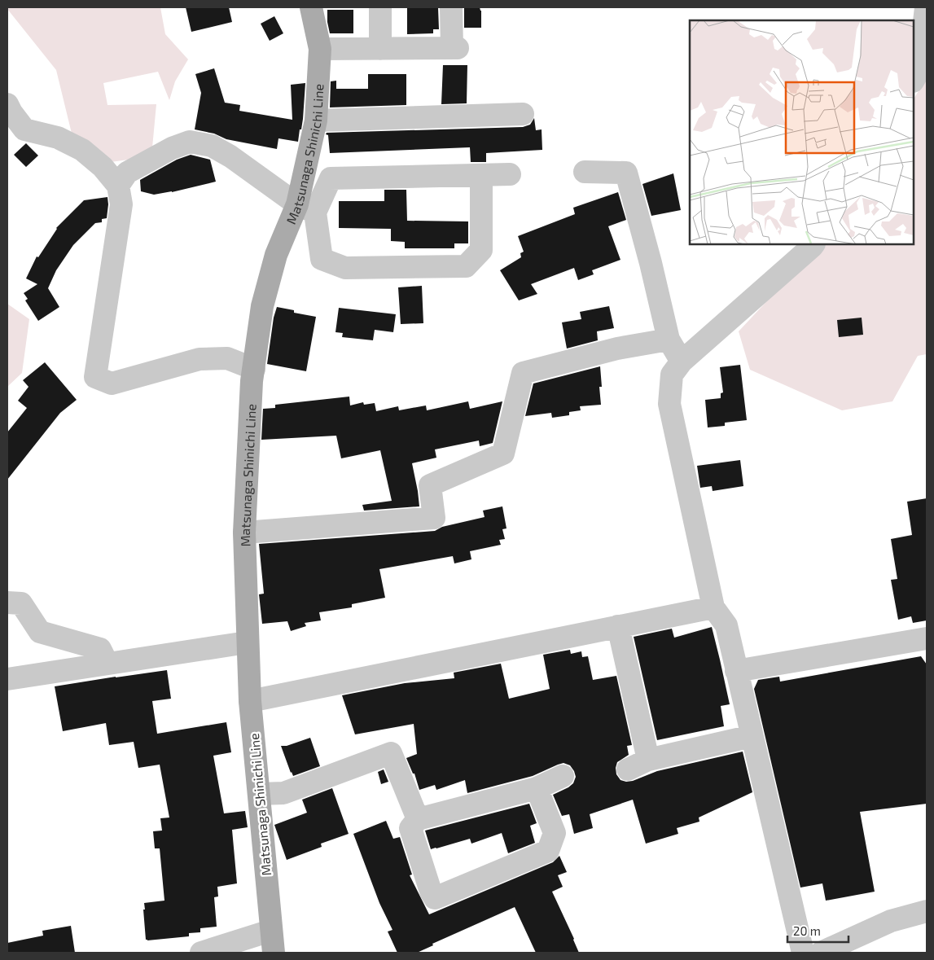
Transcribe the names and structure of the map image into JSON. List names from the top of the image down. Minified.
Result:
{"streets":{"main road":["Matsunaga Shinichi Line"]},"scale_bar":"20 m"}
